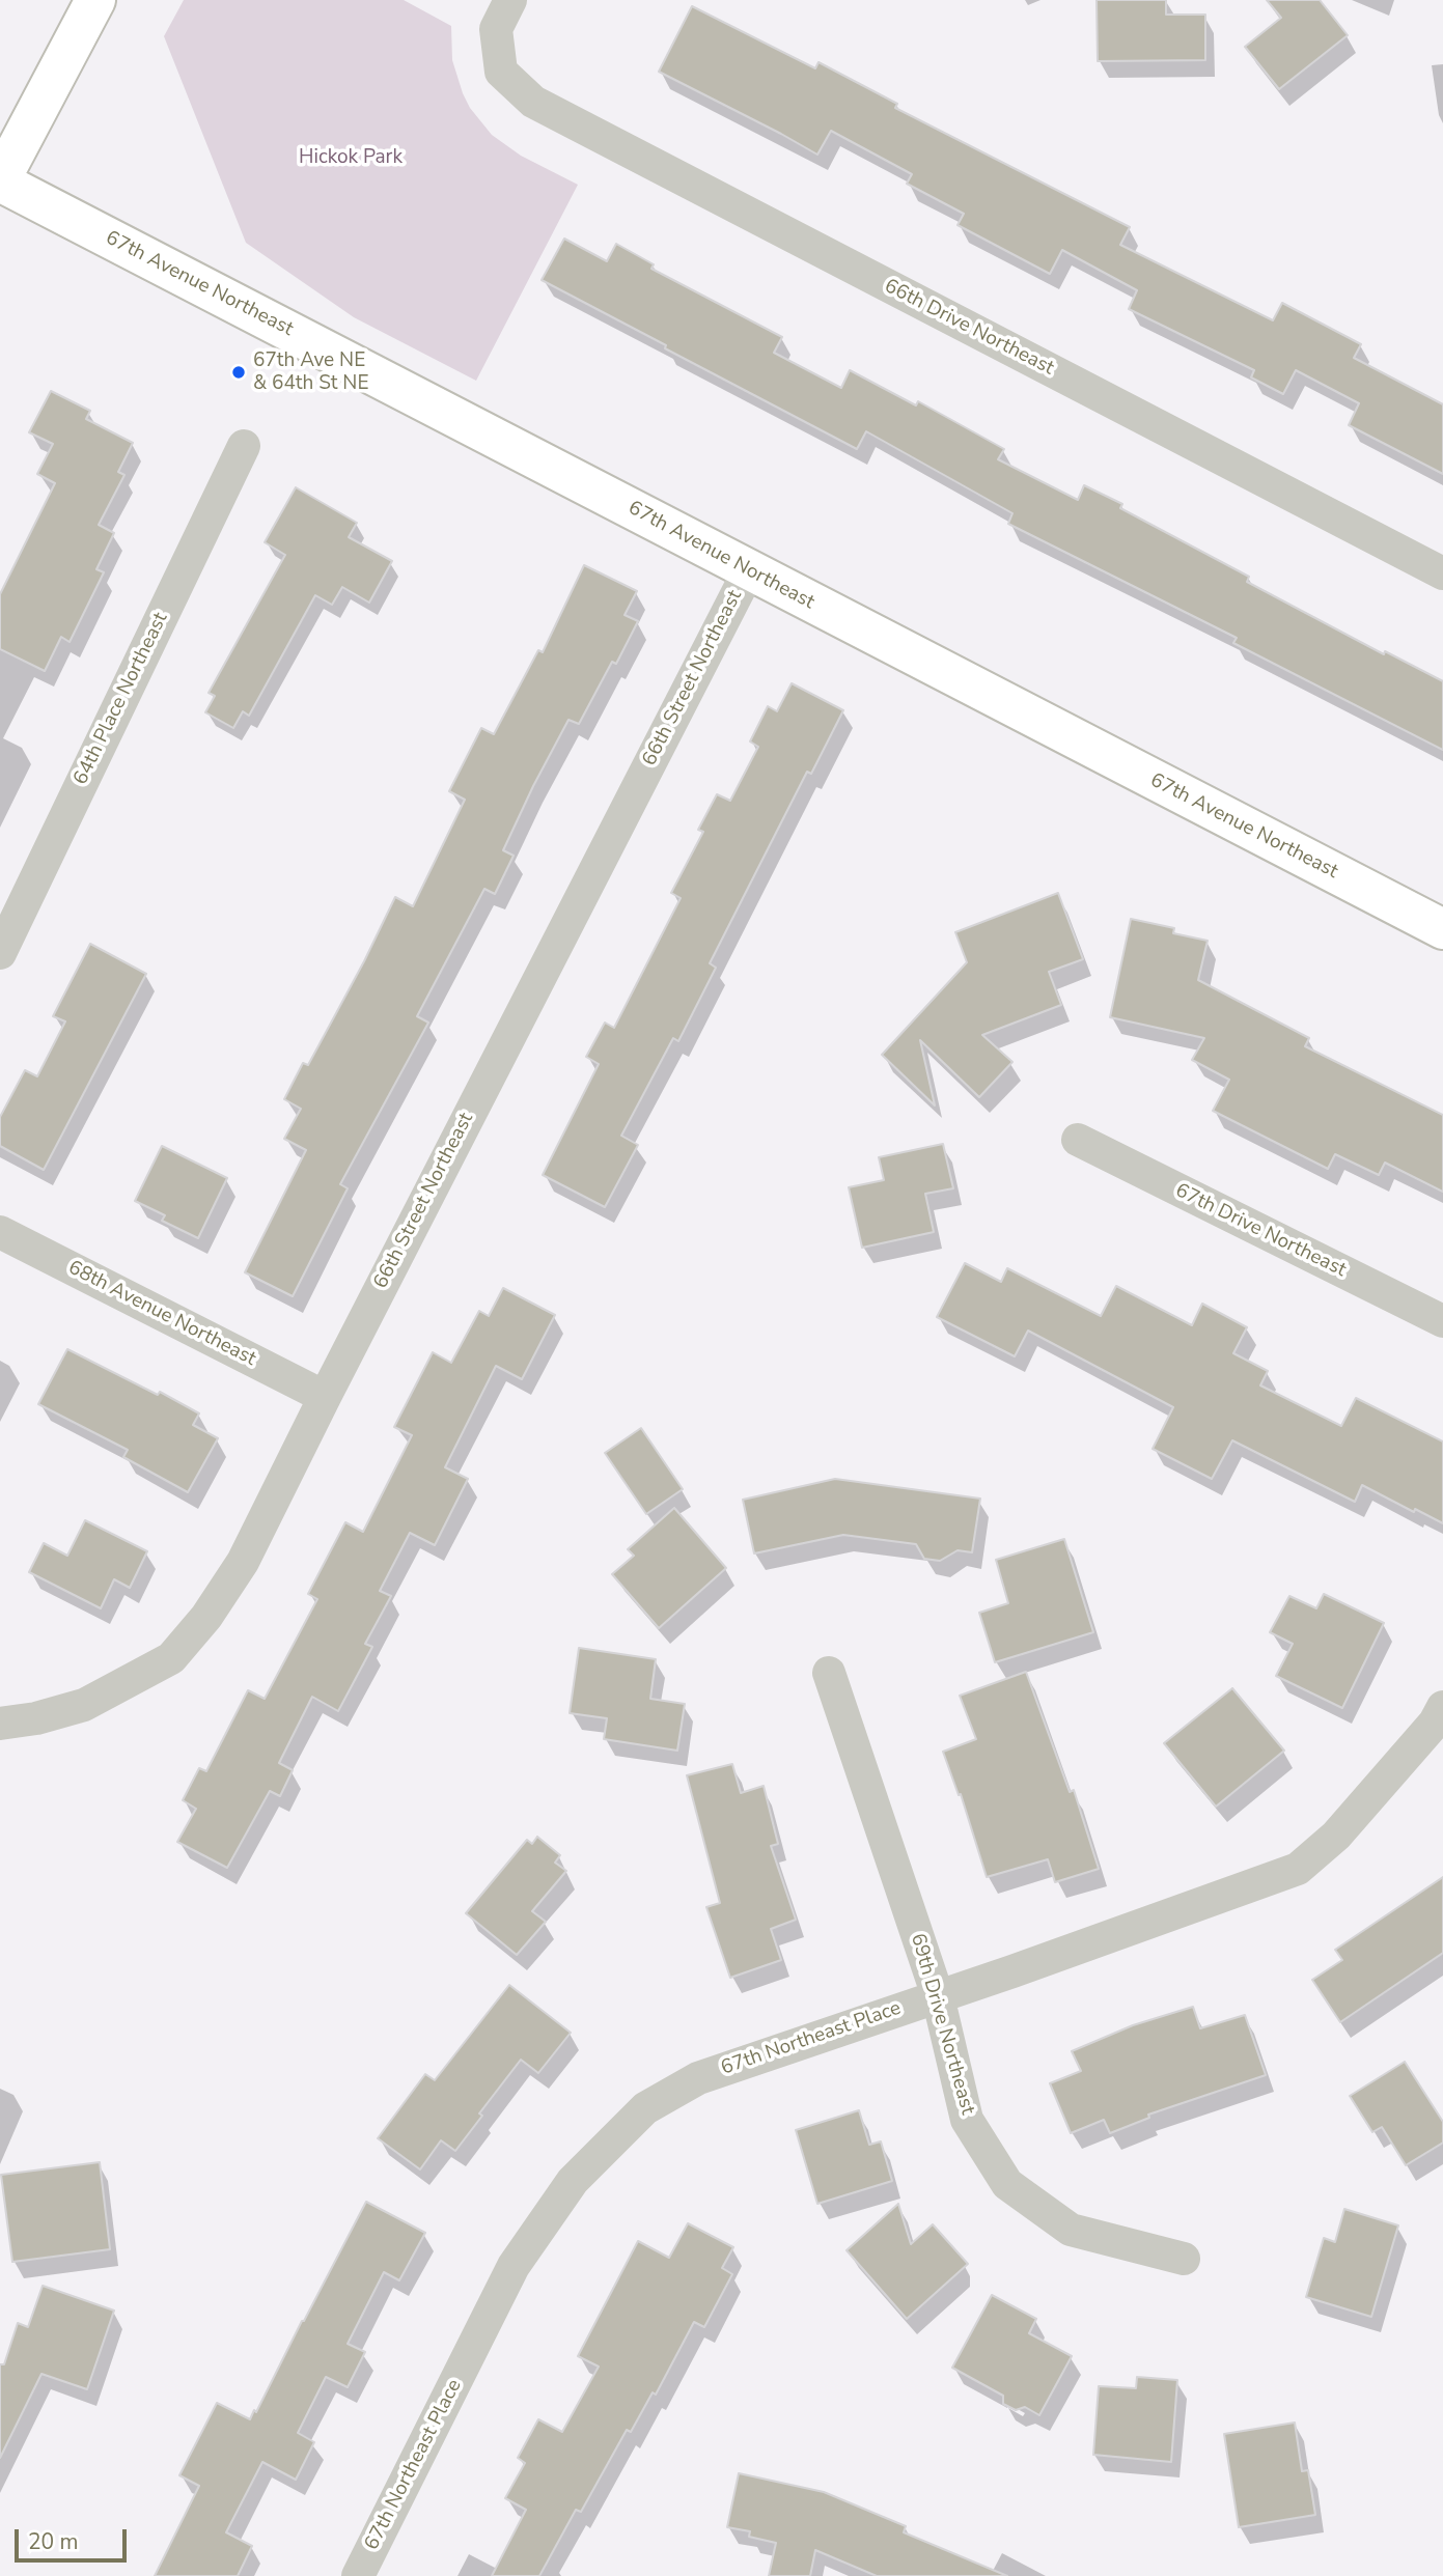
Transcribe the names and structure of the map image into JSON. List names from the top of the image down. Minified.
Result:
{"streets":{"main road":["67th Avenue Northeast"],"street":["66th Drive Northeast","66th Street Northeast","64th Place Northeast","67th Drive Northeast","68th Avenue Northeast","69th Drive Northeast","67th Northeast Place"]},"crossings":[["67th Avenue Northeast","66th Street Northeast"],["66th Street Northeast","68th Avenue Northeast"],["69th Drive Northeast","67th Northeast Place"]],"parks":["Hickok Park"],"places":["67th Ave NE & 64th St NE"],"scale_bar":"20 m"}
